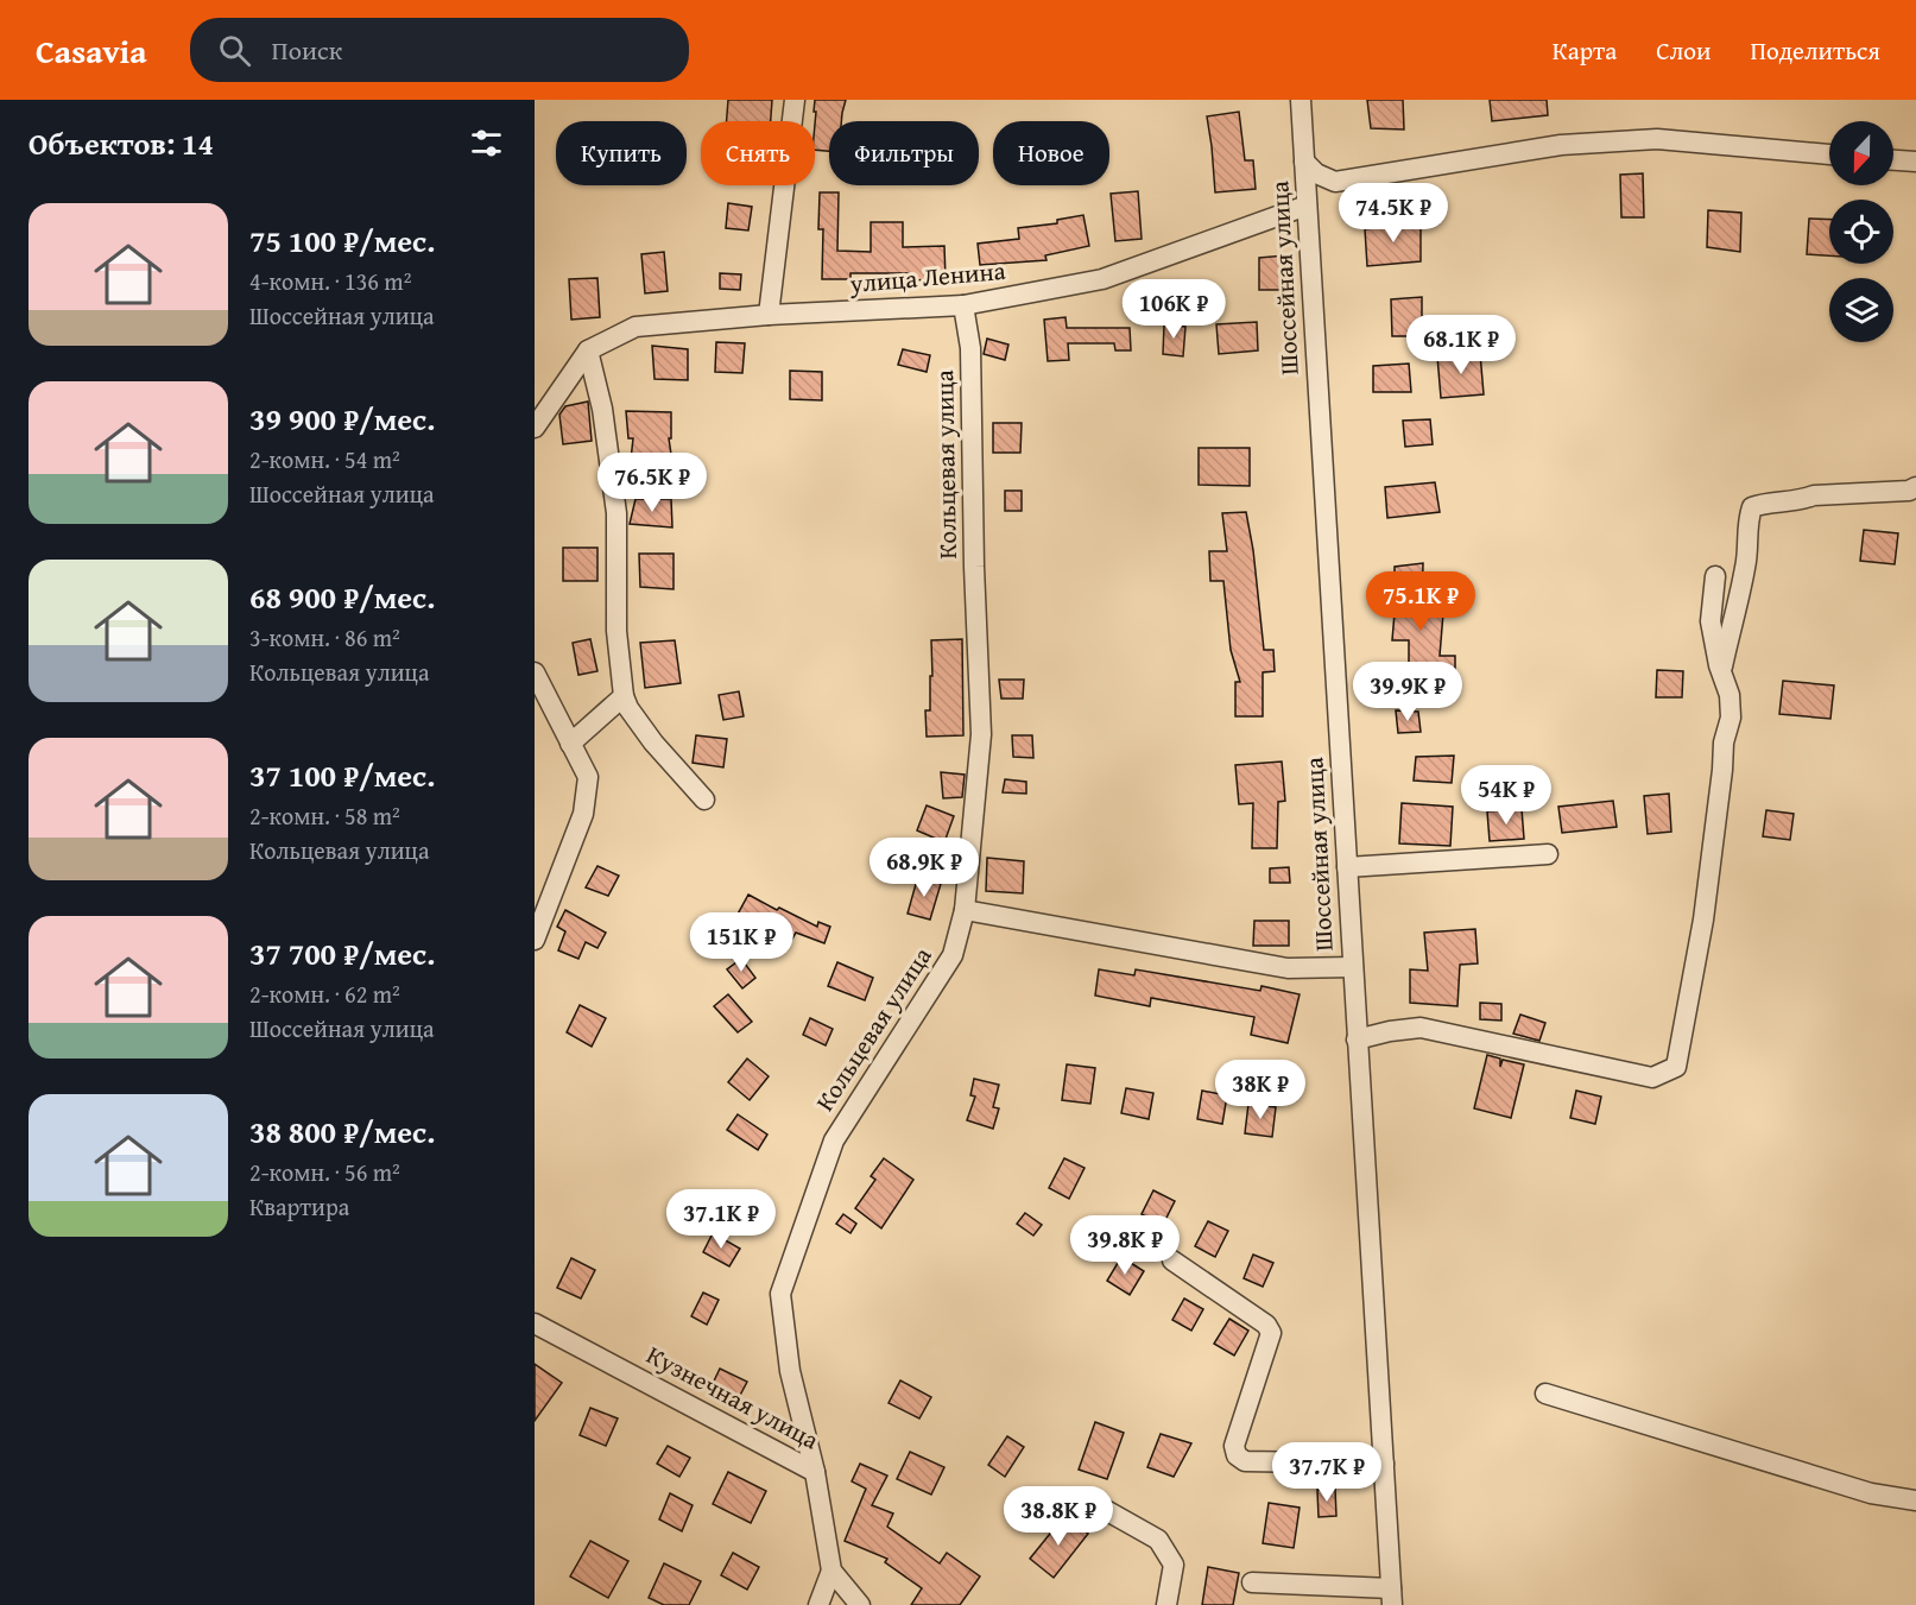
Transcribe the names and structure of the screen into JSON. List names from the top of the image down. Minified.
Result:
{"streets":{"street":["улица Ленина","Шоссейная улица","Кольцевая улица","Кузнечная улица"]},"crossings":[["улица Ленина","Шоссейная улица"],["улица Ленина","Кольцевая улица"],["Кольцевая улица","Кузнечная улица"]],"north":"bottom","page":{"header":"Casavia","search":"Поиск","nav":["Карта","Слои","Поделиться"],"heading":"Объектов: 14","chip":["Купить","Снять","Фильтры","Новое"],"price":["74.5K ₽","106K ₽","68.1K ₽","76.5K ₽","75.1K ₽","39.9K ₽","54K ₽","68.9K ₽","151K ₽","38K ₽","37.1K ₽","39.8K ₽","37.7K ₽","38.8K ₽"],"list":[{"name":"75 100 ₽/мес.","note":"4-комн. · 136 m² · Шоссейная улица"},{"name":"39 900 ₽/мес.","note":"2-комн. · 54 m² · Шоссейная улица"},{"name":"68 900 ₽/мес.","note":"3-комн. · 86 m² · Кольцевая улица"},{"name":"37 100 ₽/мес.","note":"2-комн. · 58 m² · Кольцевая улица"},{"name":"37 700 ₽/мес.","note":"2-комн. · 62 m² · Шоссейная улица"},{"name":"38 800 ₽/мес.","note":"2-комн. · 56 m² · Квартира"}]}}
